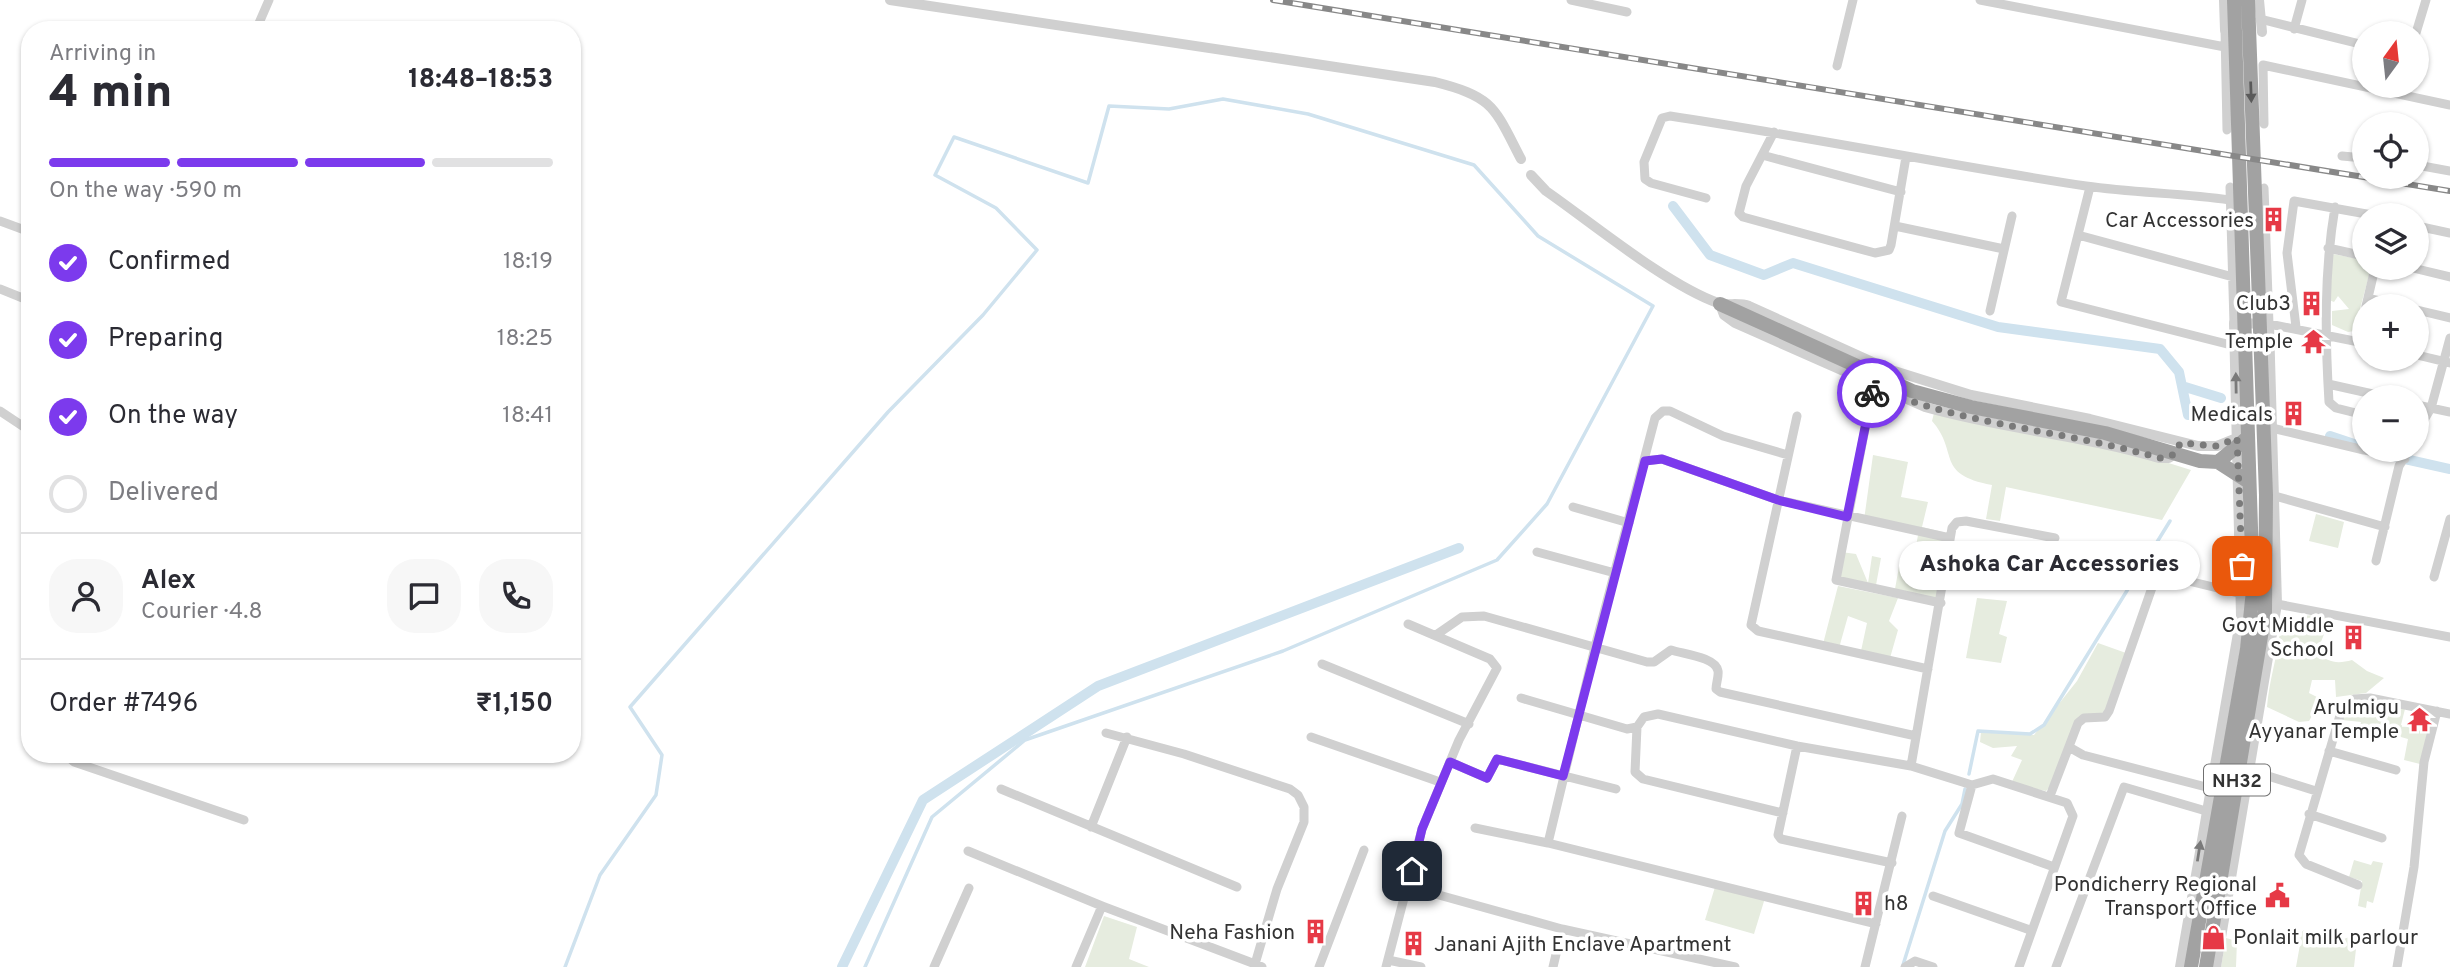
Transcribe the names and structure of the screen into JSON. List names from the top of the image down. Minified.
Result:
{"streets":{"highway":["NH32"]},"places":{"building":["Car Accessories","Club3","Medicals","Govt Middle School","h8","Neha Fashion","Janani Ajith Enclave Apartment"],"temple":["Temple","Arulmigu Ayyanar Temple"],"other":["Ashoka Car Accessories"],"public building":["Pondicherry Regional Transport Office"],"shop":["Ponlait milk parlour"]},"north":"top","page":{"map_buttons":["+","−"],"heading":["4 min","Arriving in","18:48–18:53"],"panel":["Alex","Courier · 4.8","Order #7496","₹1,150"],"bar":"On the way · 590 m","list":[["Confirmed","18:19"],["Preparing","18:25"],["On the way","18:41"],"Delivered"],"bubble":"Ashoka Car Accessories"}}
